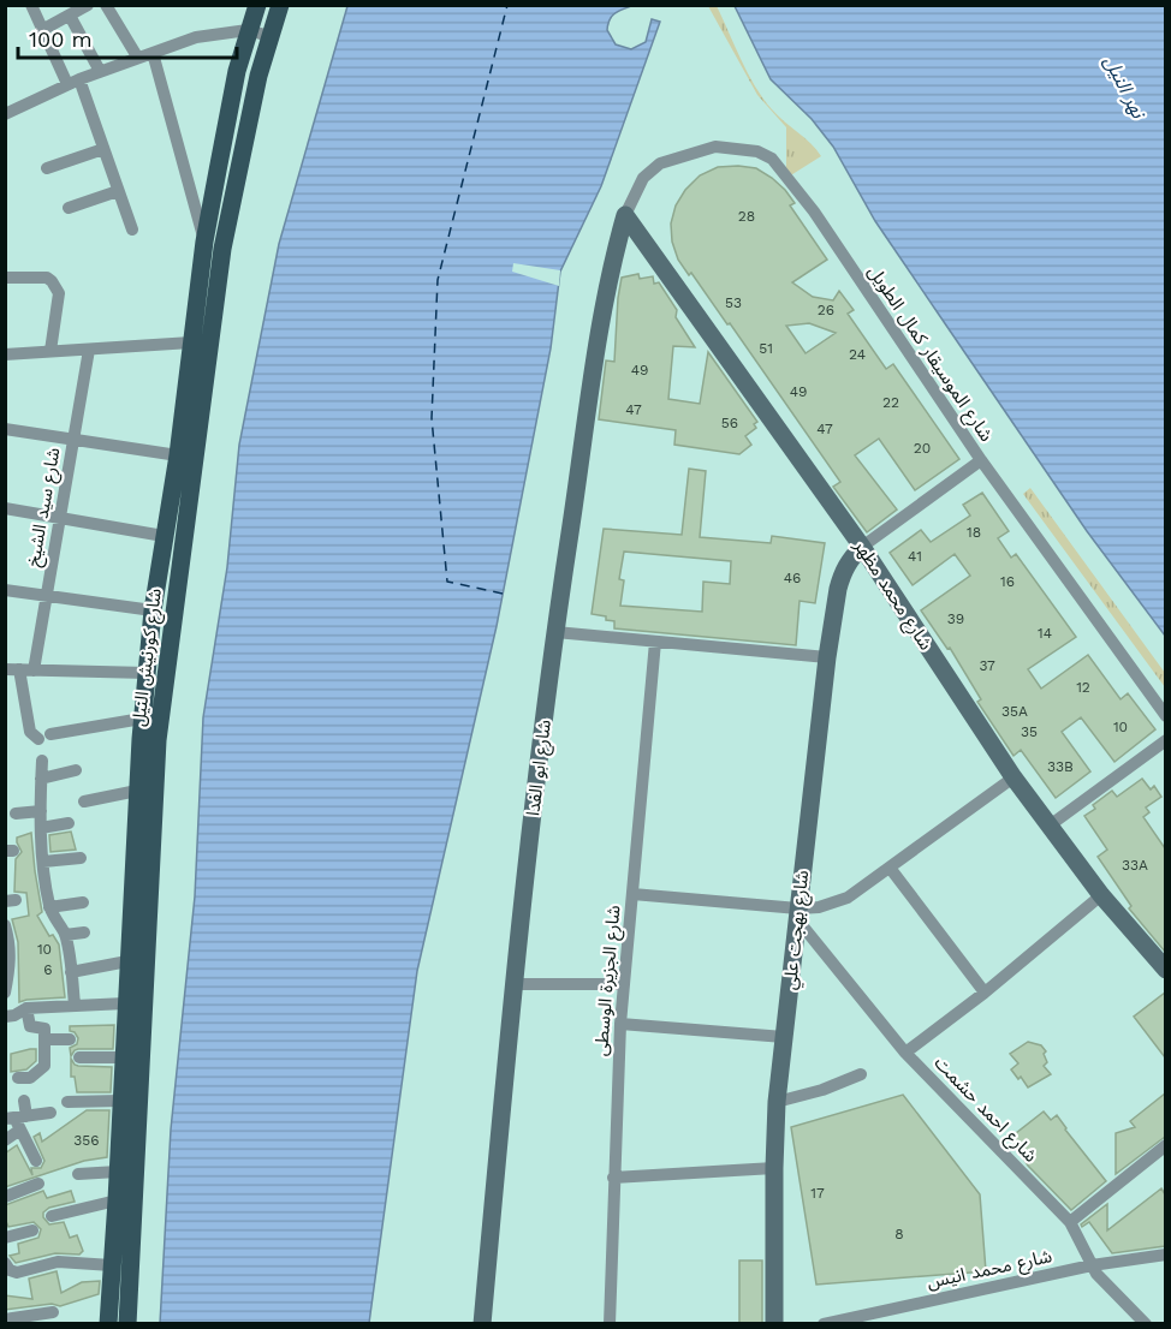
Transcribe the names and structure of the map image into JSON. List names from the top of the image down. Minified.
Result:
{"streets":{"main road":["شارع كورنيش النيل"],"street":["شارع الموسيقار كمال الطويل","شارع سيد الشيخ","شارع محمد مظهر","شارع ابو الفدا","شارع بهجت علي","شارع الجزيرة الوسطى","شارع احمد حشمت","شارع محمد انيس"]},"crossings":[["شارع الموسيقار كمال الطويل","شارع محمد مظهر"],["شارع الموسيقار كمال الطويل","شارع ابو الفدا"],["شارع محمد مظهر","شارع ابو الفدا"],["شارع محمد مظهر","شارع بهجت علي"],["شارع بهجت علي","شارع احمد حشمت"],["شارع احمد حشمت","شارع محمد انيس"]],"water":["نهر النيل"],"house_numbers":["28","53","26","51","24","49","49","22","47","56","47","20","18","41","46","16","39","14","37","12","35A","10","35","33B","33A","10","6","356","17","8"],"scale_bar":"100 m"}
